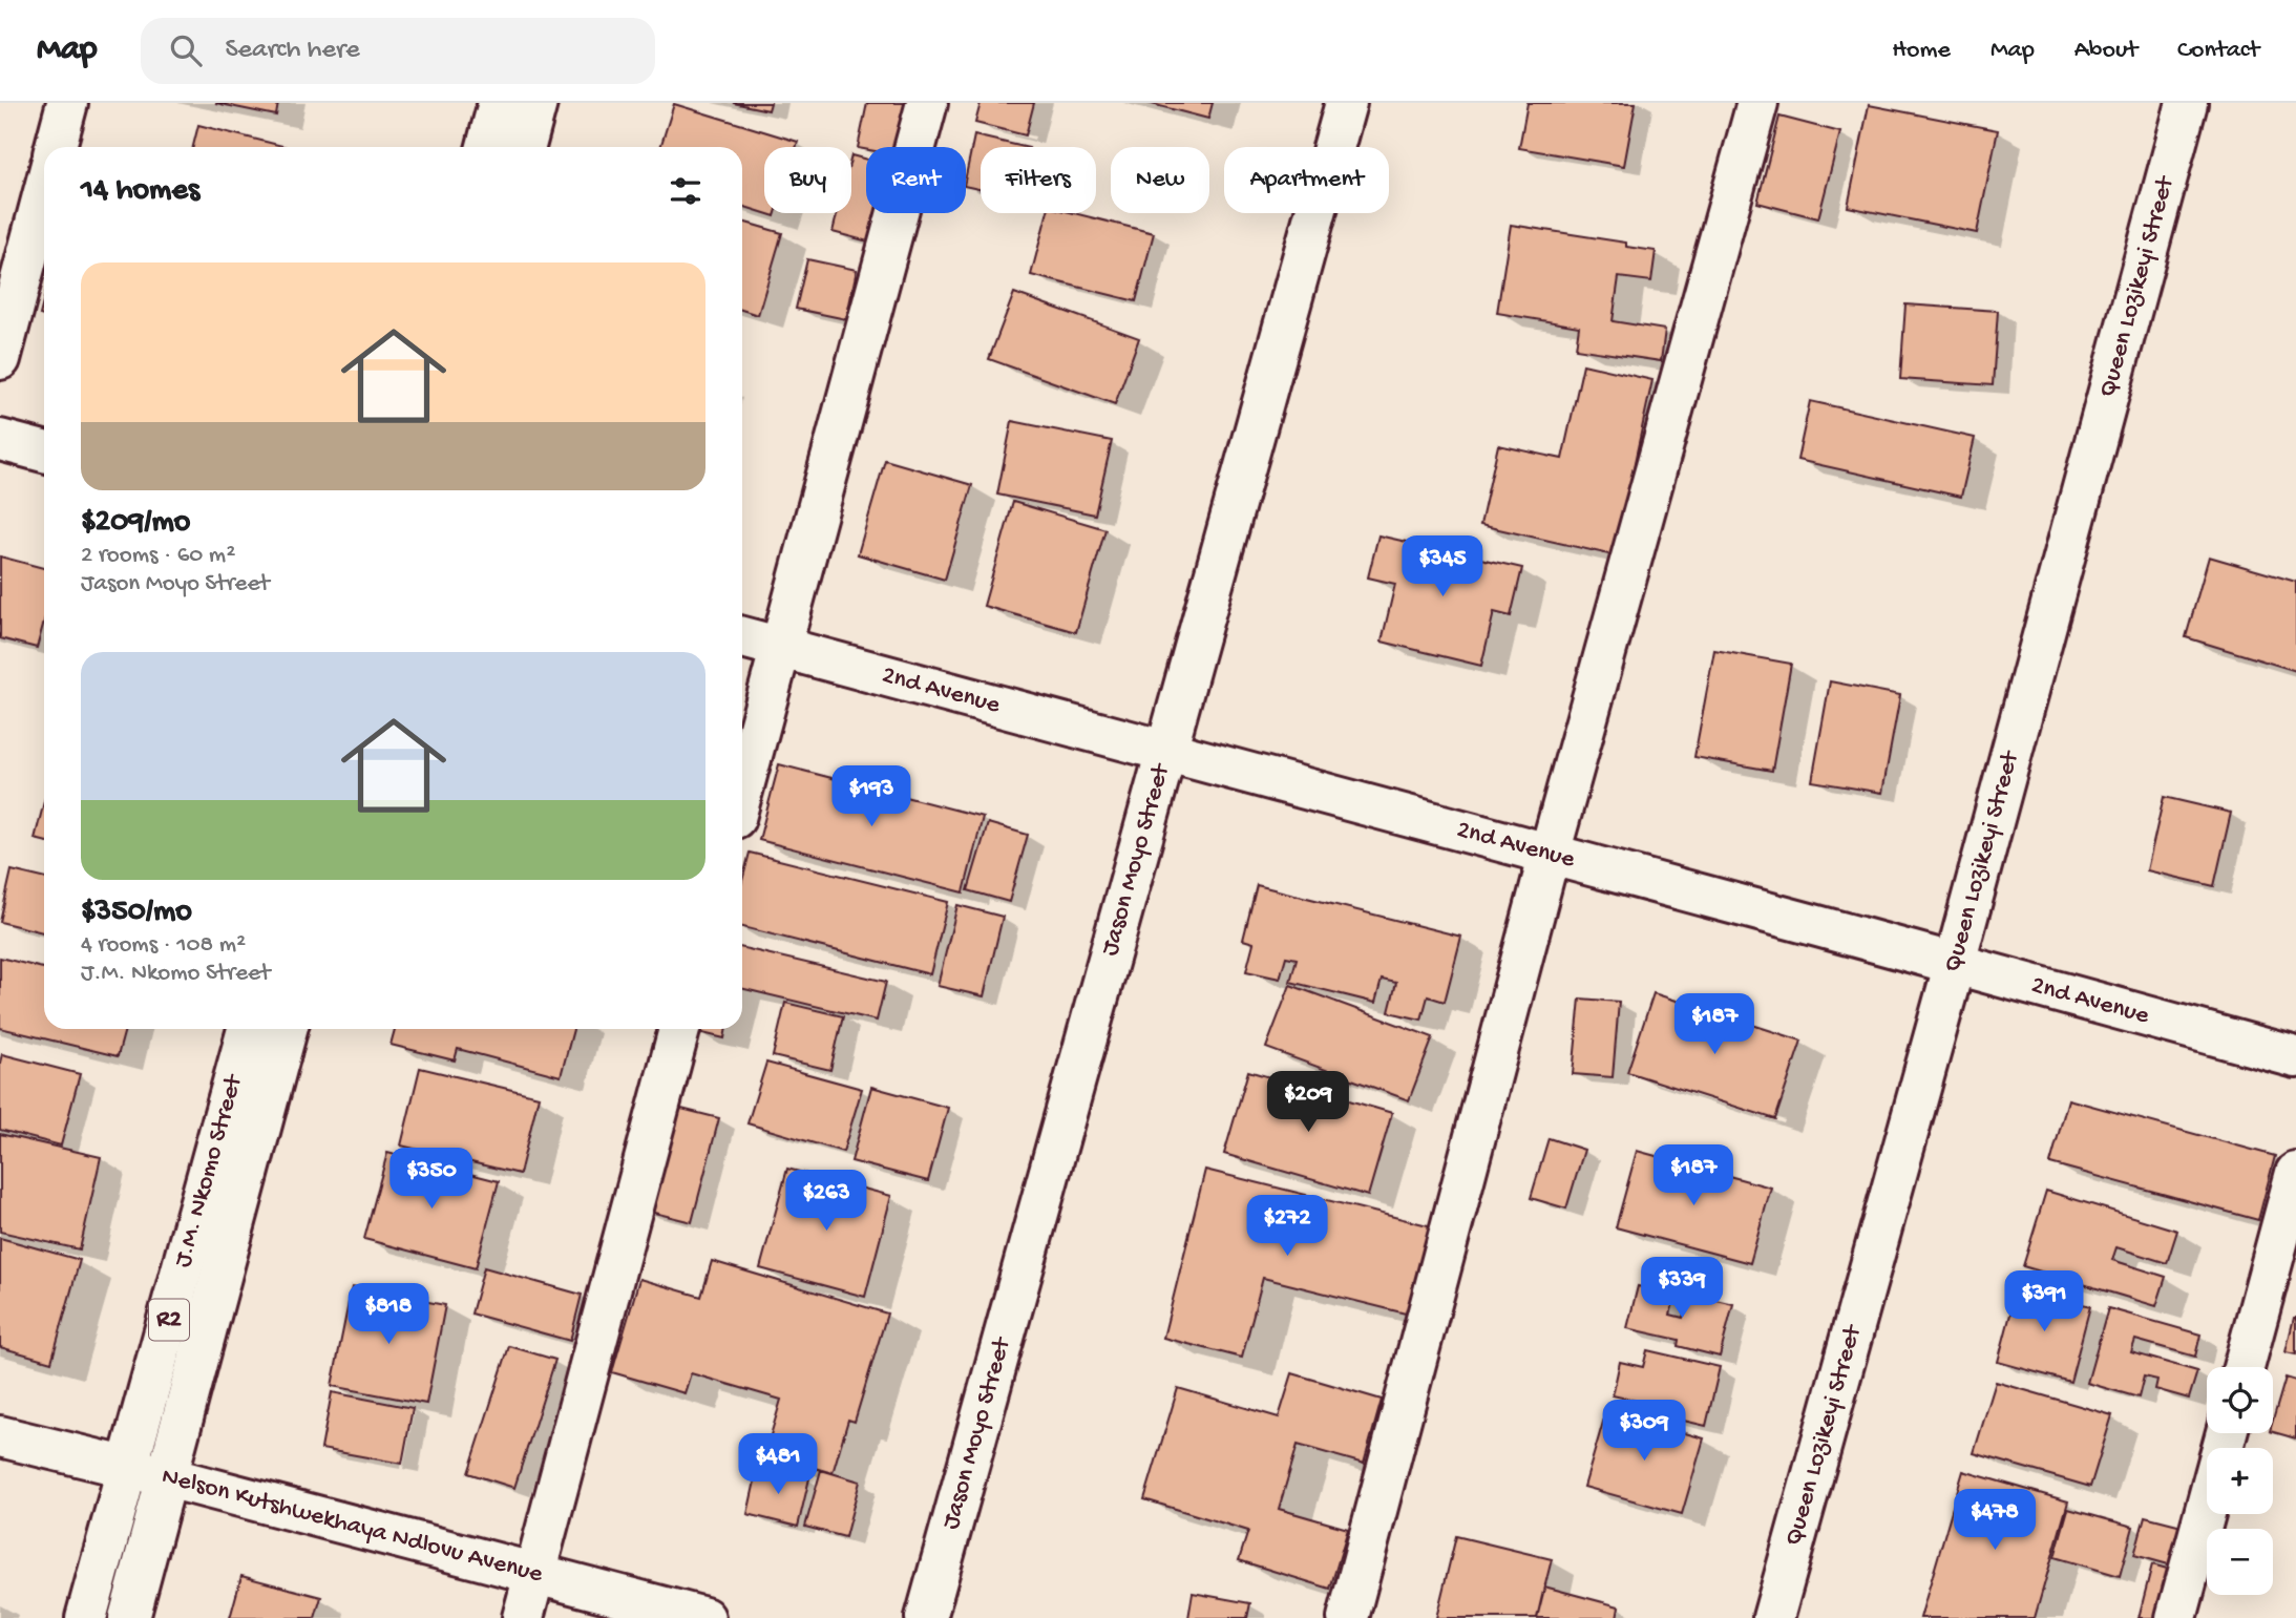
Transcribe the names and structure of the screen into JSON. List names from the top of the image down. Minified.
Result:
{"streets":{"main road":["Queen Lozikeyi Street","2nd Avenue","Jason Moyo Street","J.M. Nkomo Street","R2","Nelson Kutshwekhaya Ndlovu Avenue"]},"crossings":[["Queen Lozikeyi Street","2nd Avenue"],["2nd Avenue","Jason Moyo Street"],["J.M. Nkomo Street","Nelson Kutshwekhaya Ndlovu Avenue"]],"page":{"header":"Map","search":"Search here","nav":["Home","Map","About","Contact"],"chip":["Buy","Rent","Filters","New","Apartment"],"heading":"14 homes","list":[{"name":"$209/mo","note":"2 rooms · 60 m² · Jason Moyo Street"},{"name":"$350/mo","note":"4 rooms · 108 m² · J.M. Nkomo Street"}],"price":["$345","$193","$187","$209","$187","$350","$263","$272","$339","$391","$818","$309","$481","$478"],"map_buttons":["+","−"]}}
